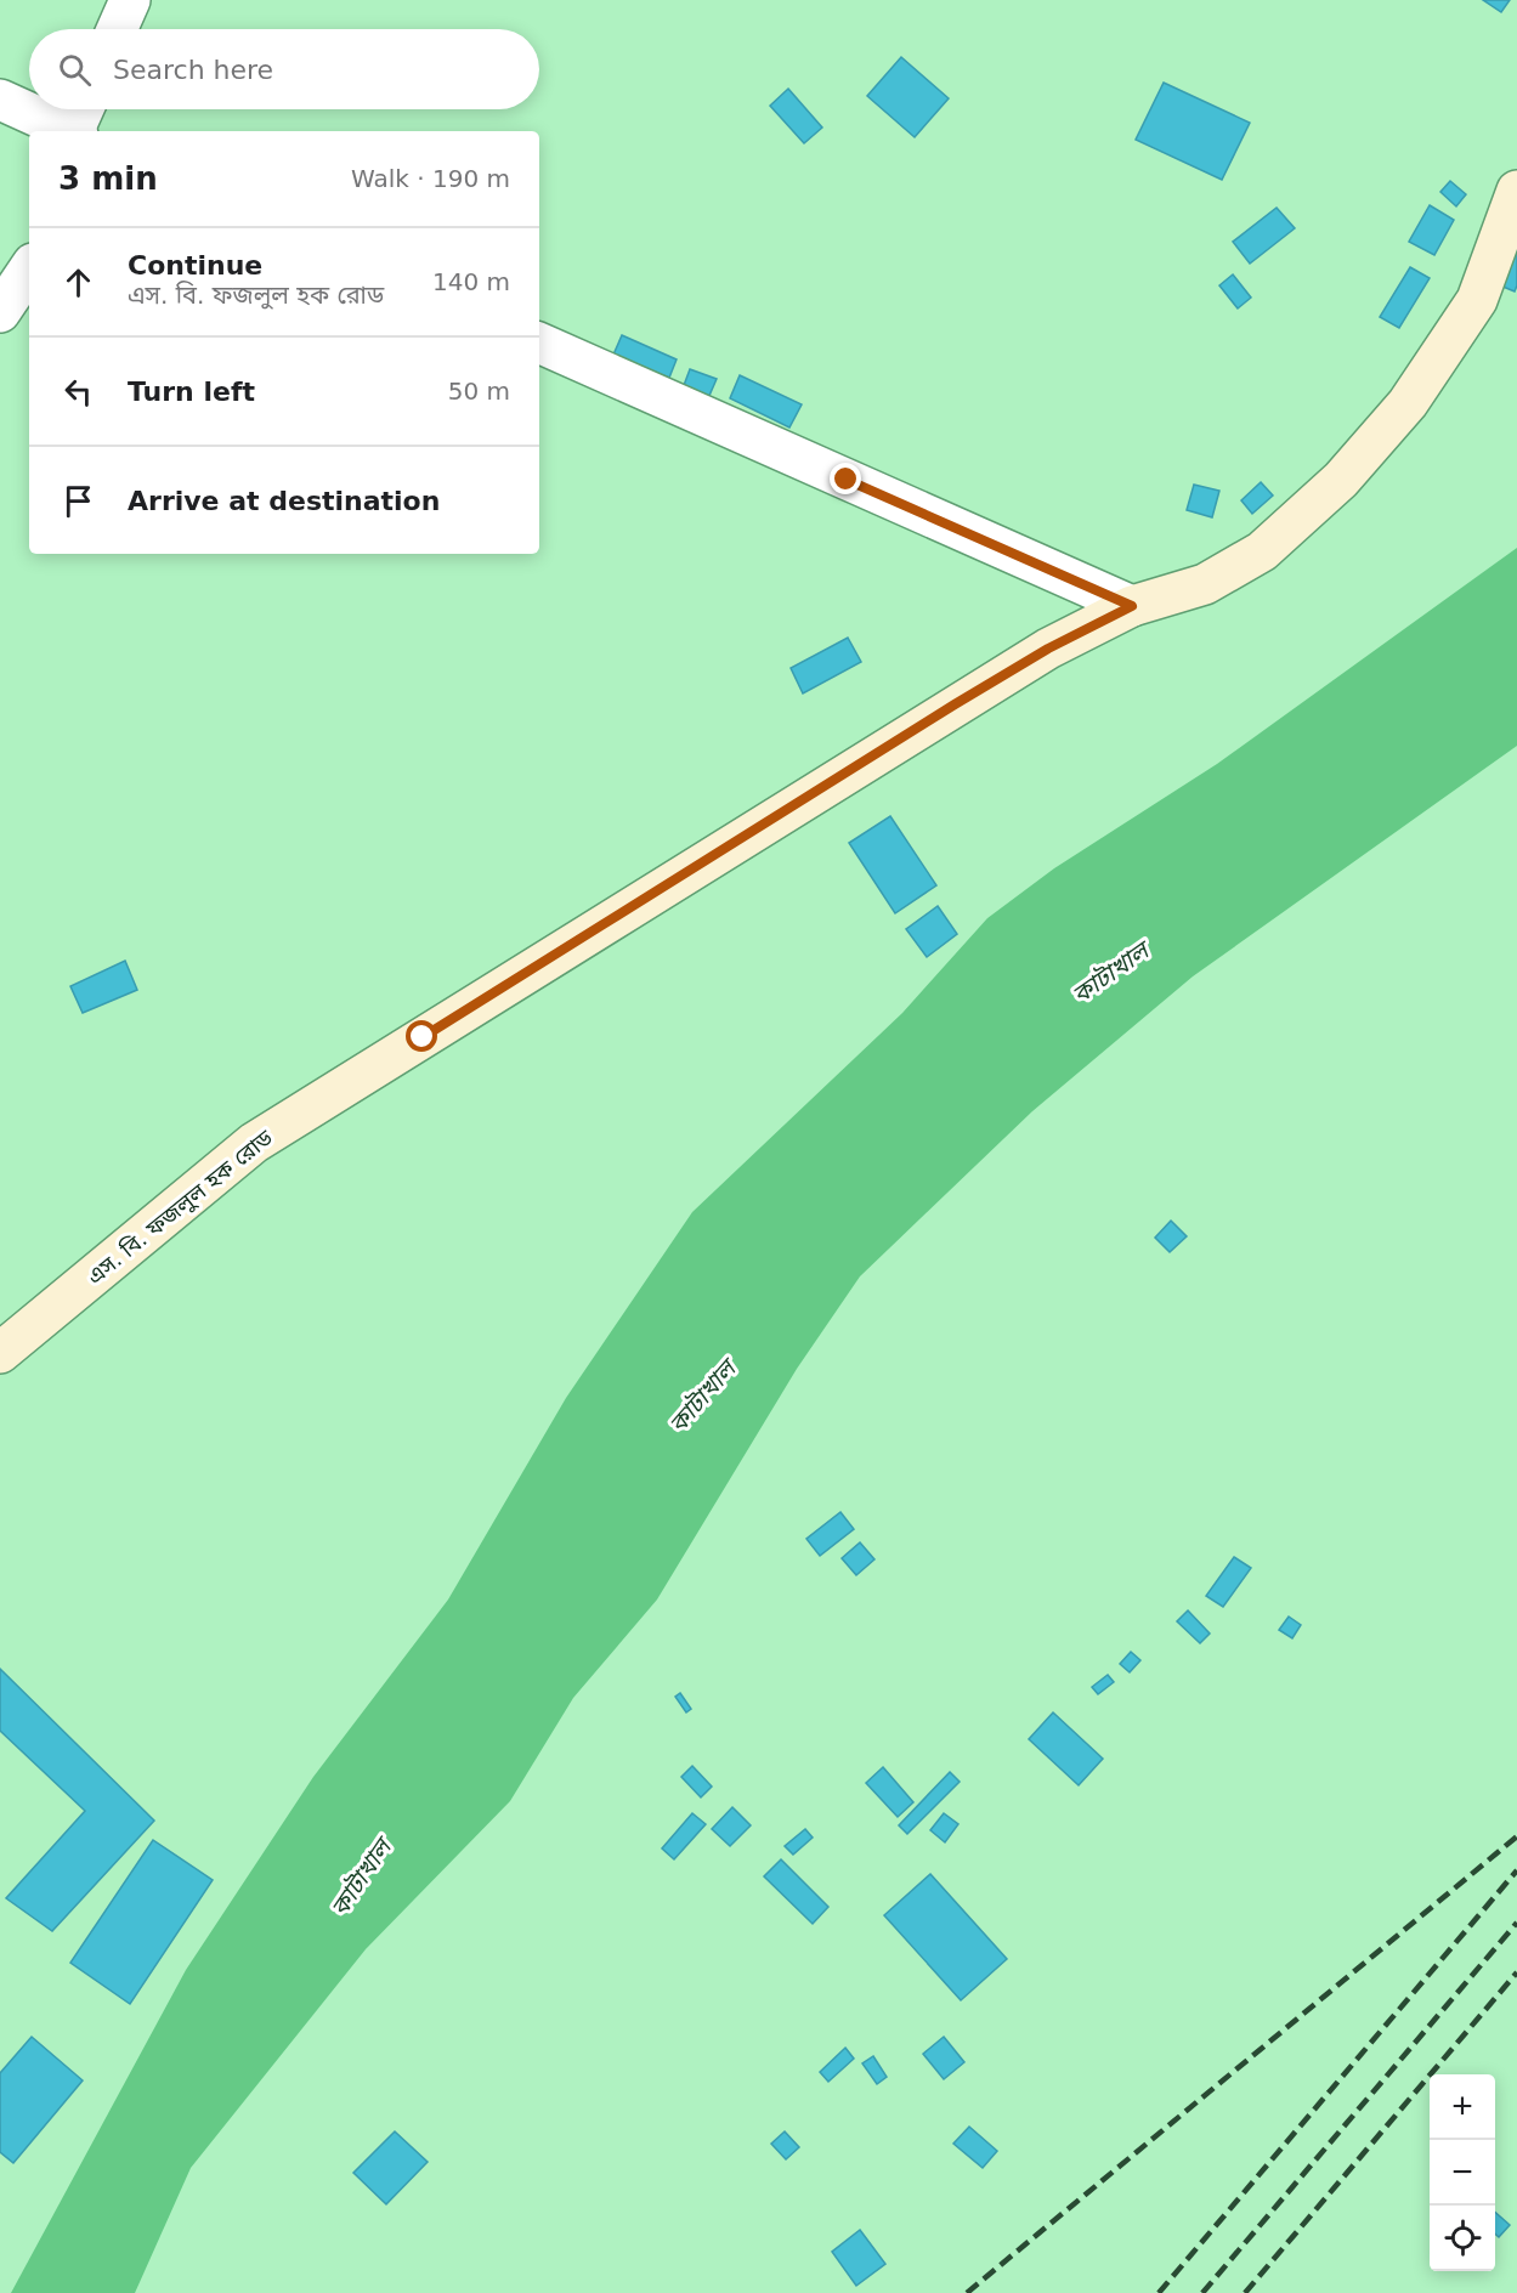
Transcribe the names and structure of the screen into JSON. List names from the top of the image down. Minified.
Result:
{"streets":{"main road":["এস. বি. ফজলুল হক রোড"]},"water":["কাটাখাল"],"page":{"search":"Search here","heading":["3 min","Walk · 190 m"],"list":[["Continue","এস. বি. ফজলুল হক রোড","140 m"],["Turn left","50 m"],"Arrive at destination"],"map_buttons":["+","−"]}}
